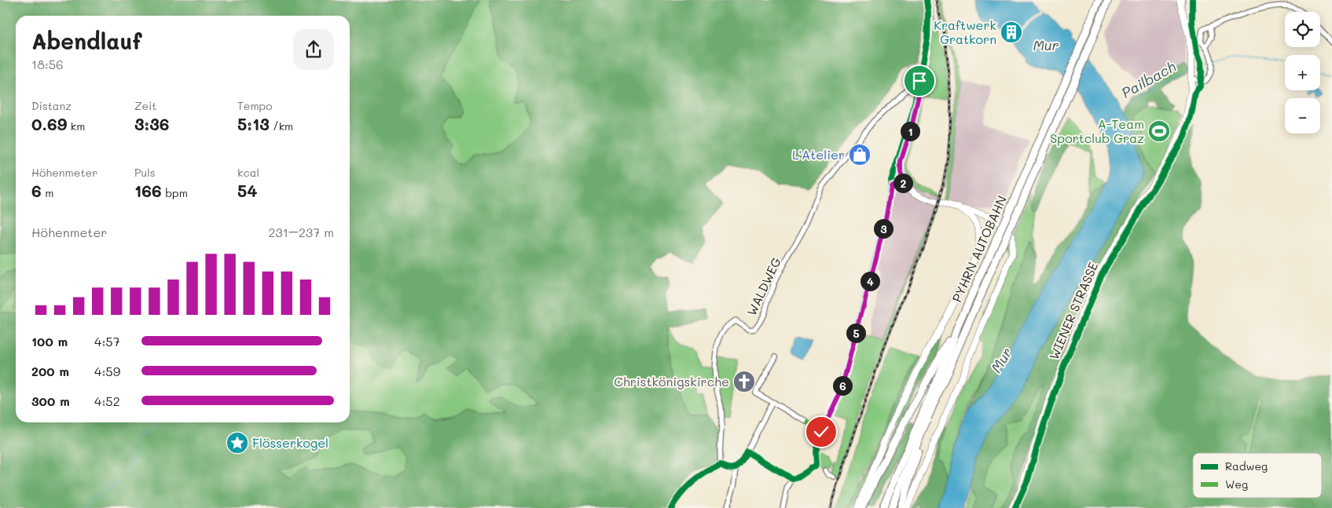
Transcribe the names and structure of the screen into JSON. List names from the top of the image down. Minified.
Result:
{"streets":{"highway":["PYHRN AUTOBAHN"],"main road":["WIENER STRASSE"],"street":["WALDWEG"]},"water":["Mur","Pailbach"],"places":{"building":["Kraftwerk Gratkorn"],"sports":["A-Team Sportclub Graz"],"shop":["L'Atelier"],"church":["Christkönigskirche"],"place":["Flösserkogel"]},"legend":["Radweg","Weg"],"page":{"map_buttons":["+","−"],"heading":["Abendlauf","18:56"],"stats":[["Distanz","0.69 km"],["Zeit","3:36"],["Tempo","5:13 /km"],["Höhenmeter","6 m"],["Puls","166 bpm"],["kcal","54"]],"pins":["1","2","3","4","5","6"],"chart":["Höhenmeter","231–237 m"],"list":[{"name":"100 m","note":"4:57"},{"name":"200 m","note":"4:59"},{"name":"300 m","note":"4:52"}]}}
